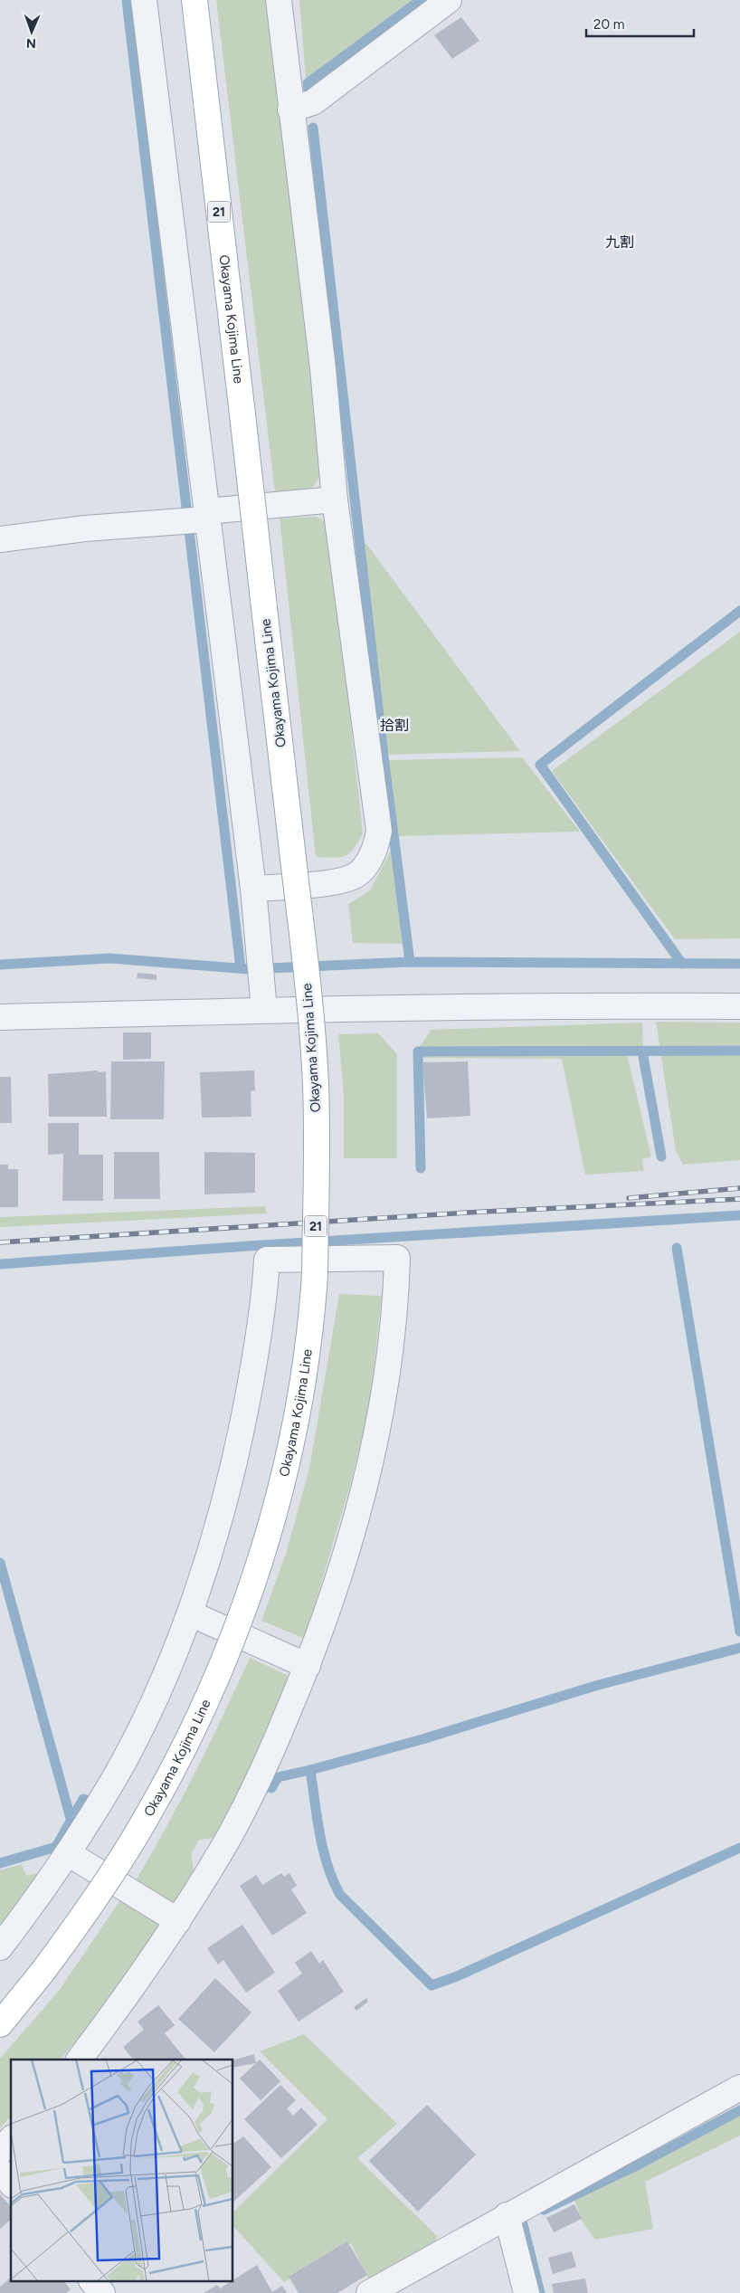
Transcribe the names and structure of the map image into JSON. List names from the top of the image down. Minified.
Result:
{"streets":{"main road":["21","Okayama Kojima Line"]},"districts":["九割","拾割"],"scale_bar":"20 m","north":"bottom"}
